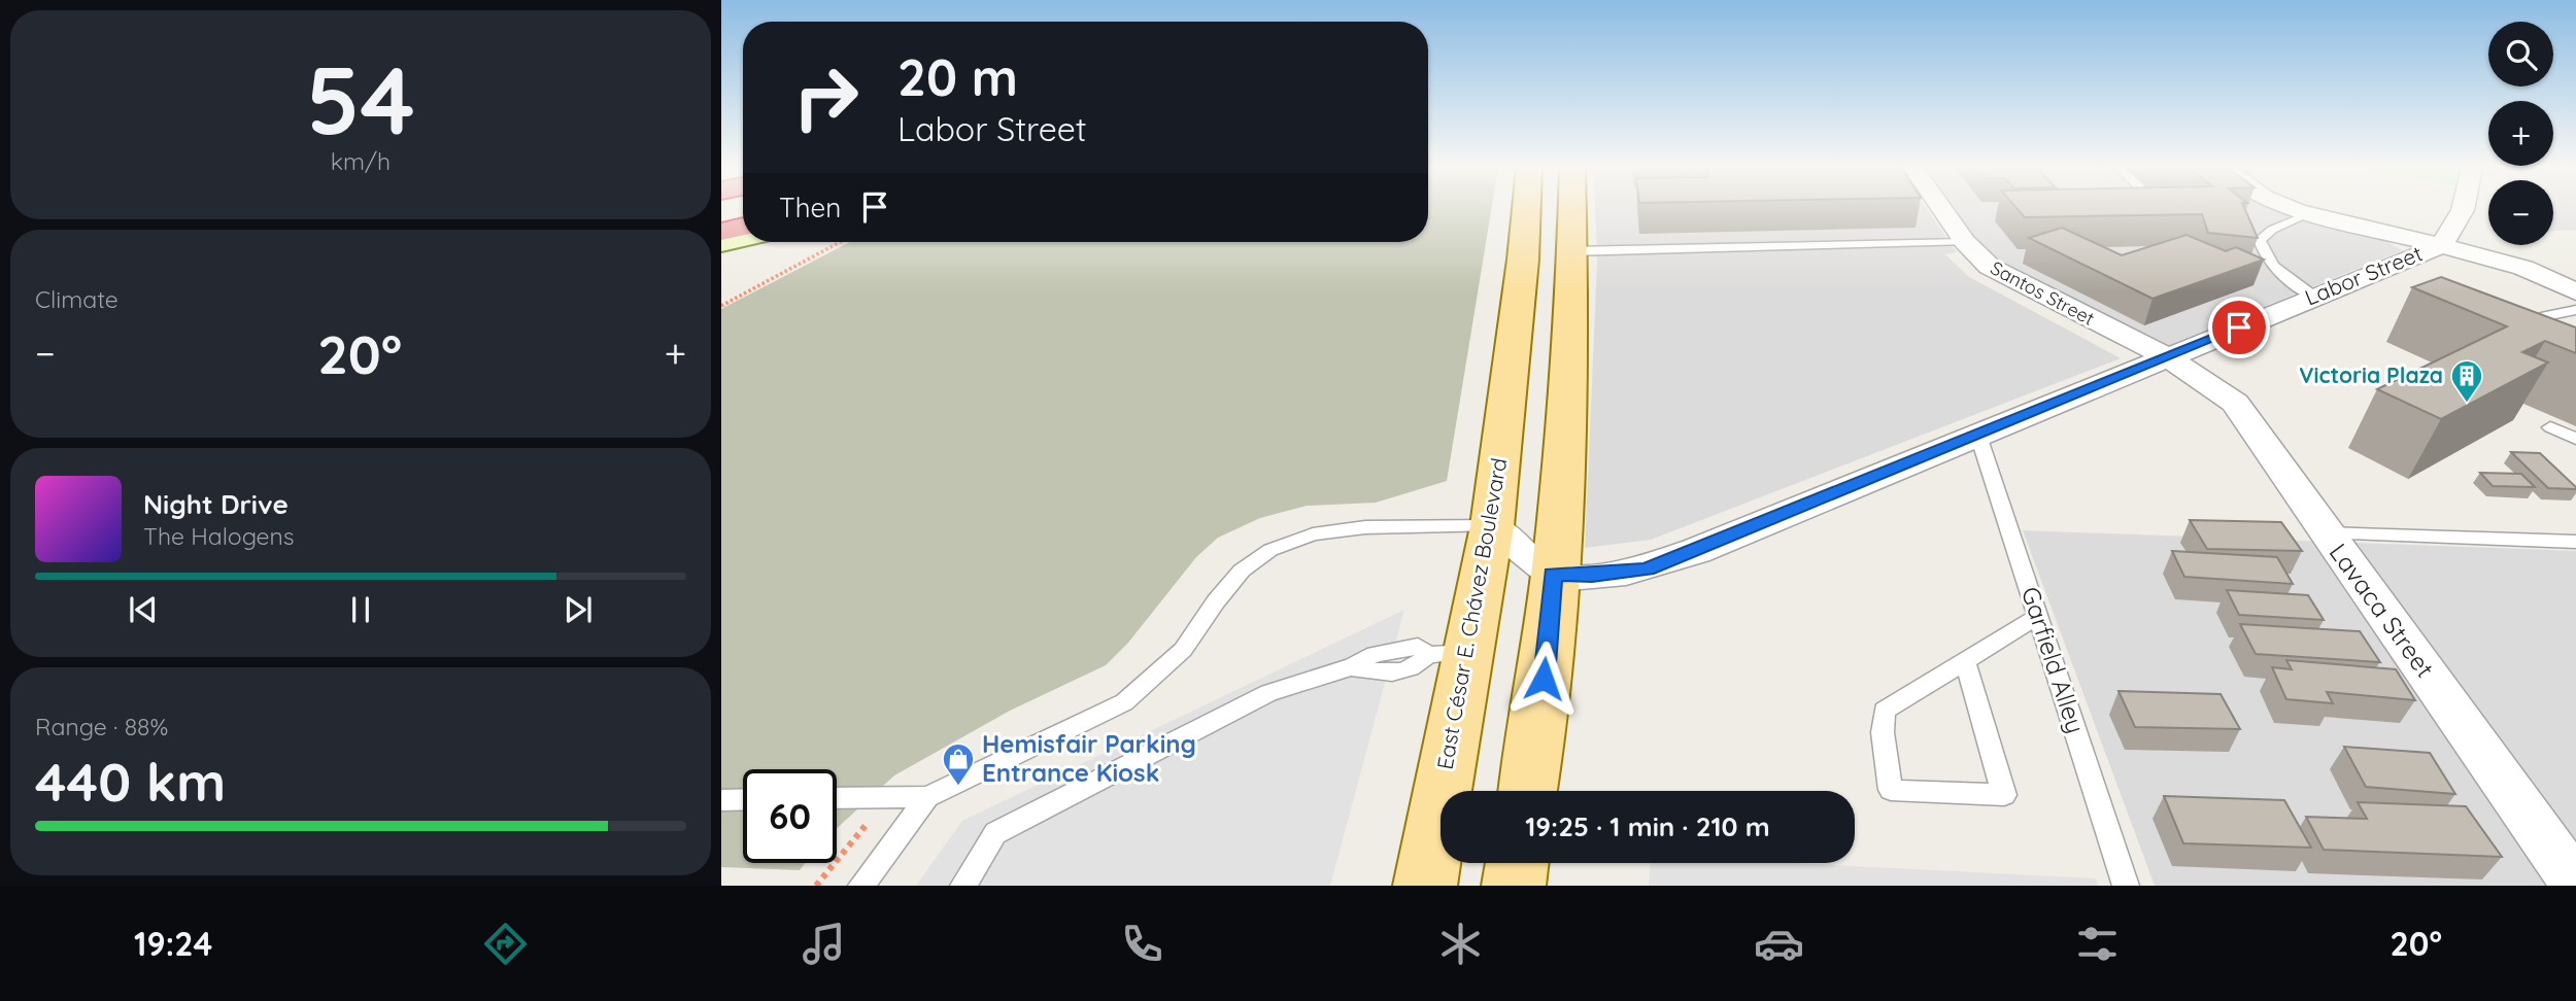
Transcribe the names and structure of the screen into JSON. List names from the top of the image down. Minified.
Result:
{"streets":{"main road":["East César E. Chávez Boulevard"],"street":["Labor Street","Santos Street","Lavaca Street"],"lane":["Garfield Alley"]},"crossings":[["Labor Street","Santos Street"],["Labor Street","Lavaca Street"],["Labor Street","Garfield Alley"],["Santos Street","Lavaca Street"]],"places":{"building":["Victoria Plaza"],"shop":["Hemisfair Parking Entrance Kiosk"]},"page":{"tile":[["54","km/h"],"Climate",["Range · 88%","440 km"]],"map_buttons":["+","−"],"turn":["20 m","Labor Street"],"then":"Then","heat":["−","20°","+"],"song":["Night Drive","The Halogens"],"limit":"60","trip":"19:25 · 1 min · 210 m","tabs":["19:24","20°"]}}
